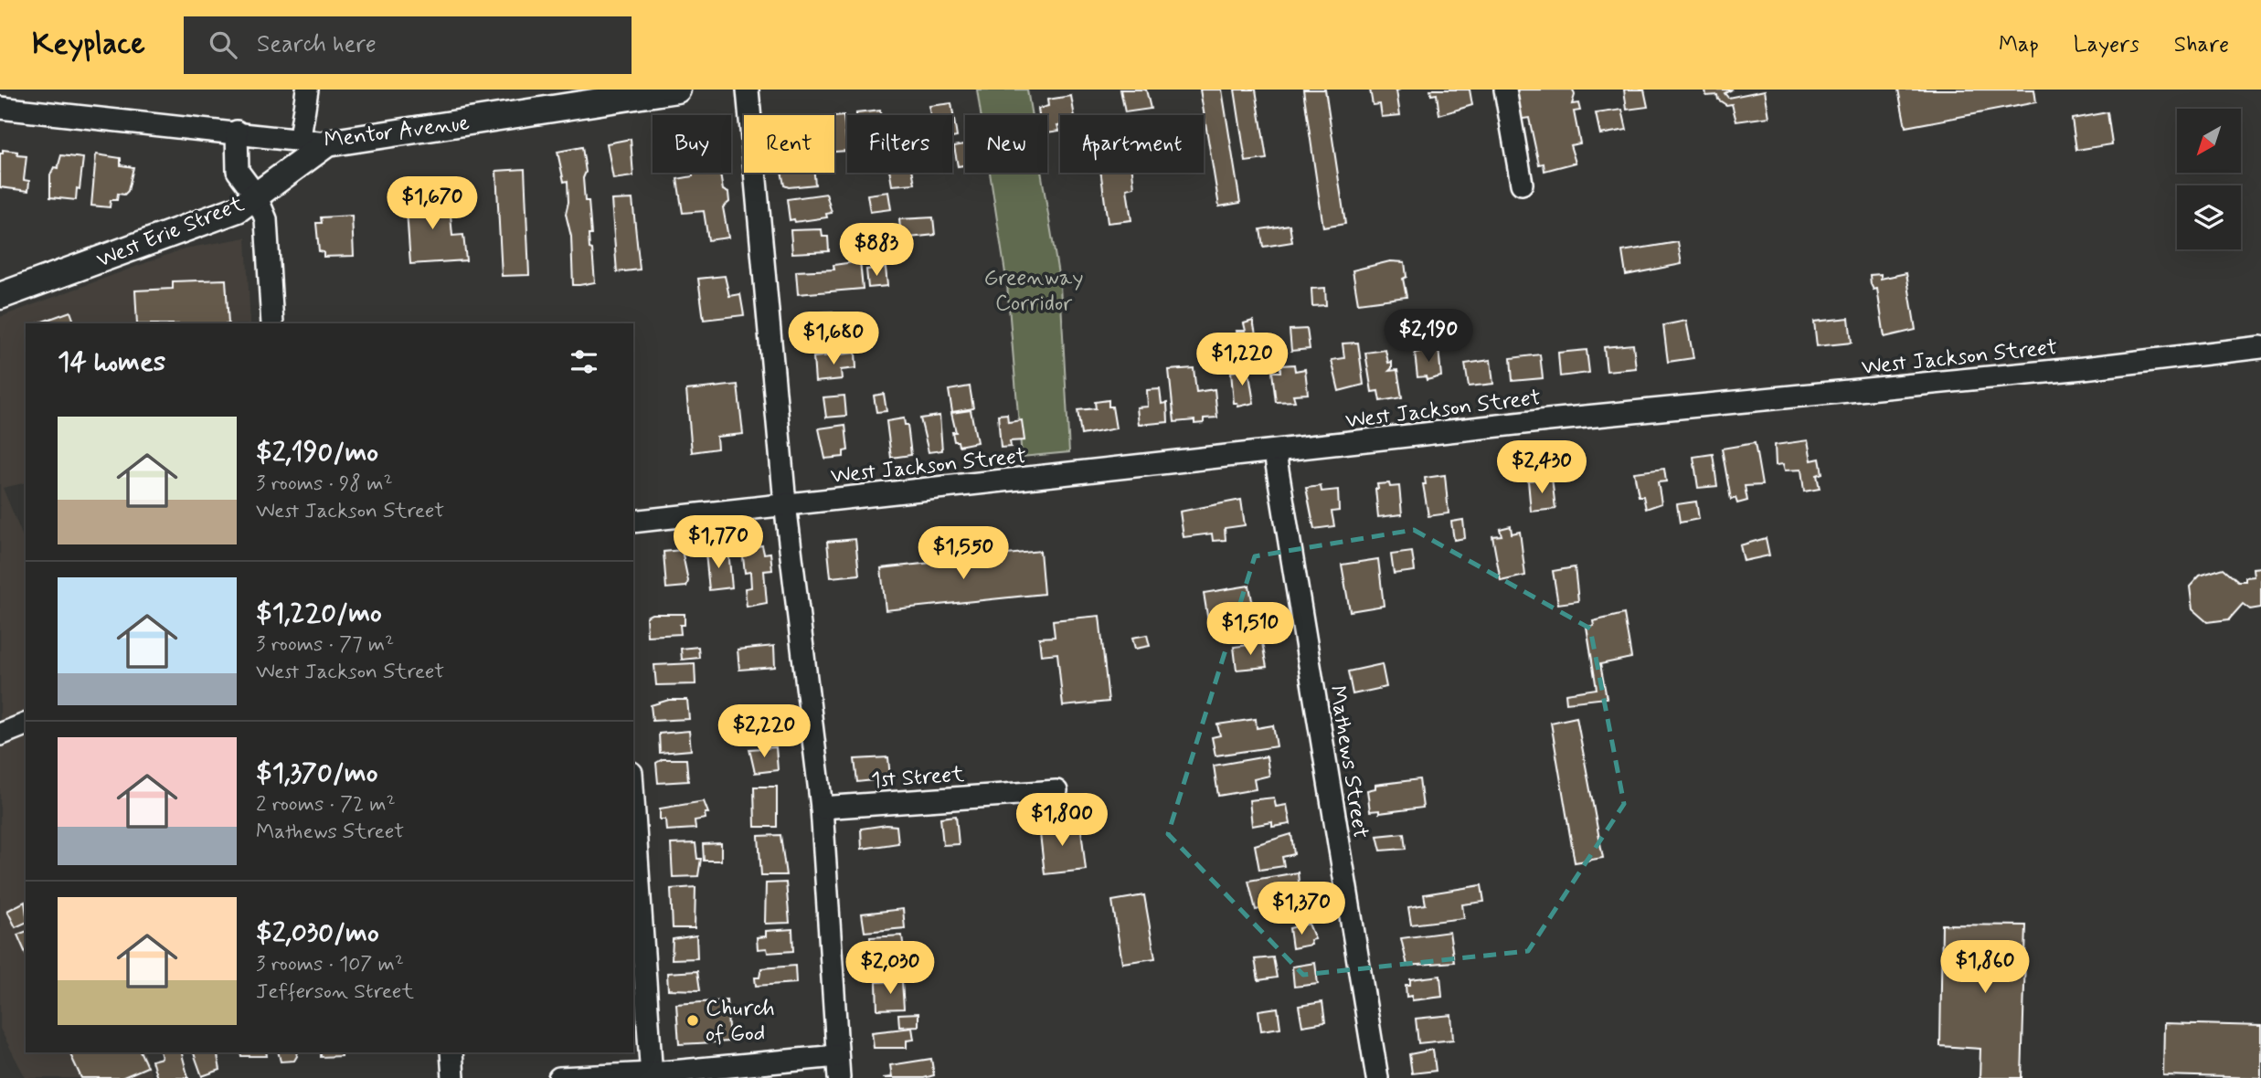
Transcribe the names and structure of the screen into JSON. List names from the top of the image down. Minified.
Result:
{"streets":{"main road":["Mentor Avenue","West Erie Street"],"street":["West Jackson Street","Mathews Street","1st Street"]},"crossings":[["Mentor Avenue","West Erie Street"],["West Jackson Street","Mathews Street"]],"parks":["Greenway Corridor"],"places":["Church of God"],"north":"bottom left","page":{"header":"Keyplace","search":"Search here","nav":["Map","Layers","Share"],"chip":["Buy","Rent","Filters","New","Apartment"],"price":["$1,670","$883","$2,190","$1,680","$1,220","$2,430","$1,770","$1,550","$1,510","$2,220","$1,800","$1,370","$1,860","$2,030"],"heading":"14 homes","list":[{"name":"$2,190/mo","note":"3 rooms · 98 m² · West Jackson Street"},{"name":"$1,220/mo","note":"3 rooms · 77 m² · West Jackson Street"},{"name":"$1,370/mo","note":"2 rooms · 72 m² · Mathews Street"},{"name":"$2,030/mo","note":"3 rooms · 107 m² · Jefferson Street"}]}}
